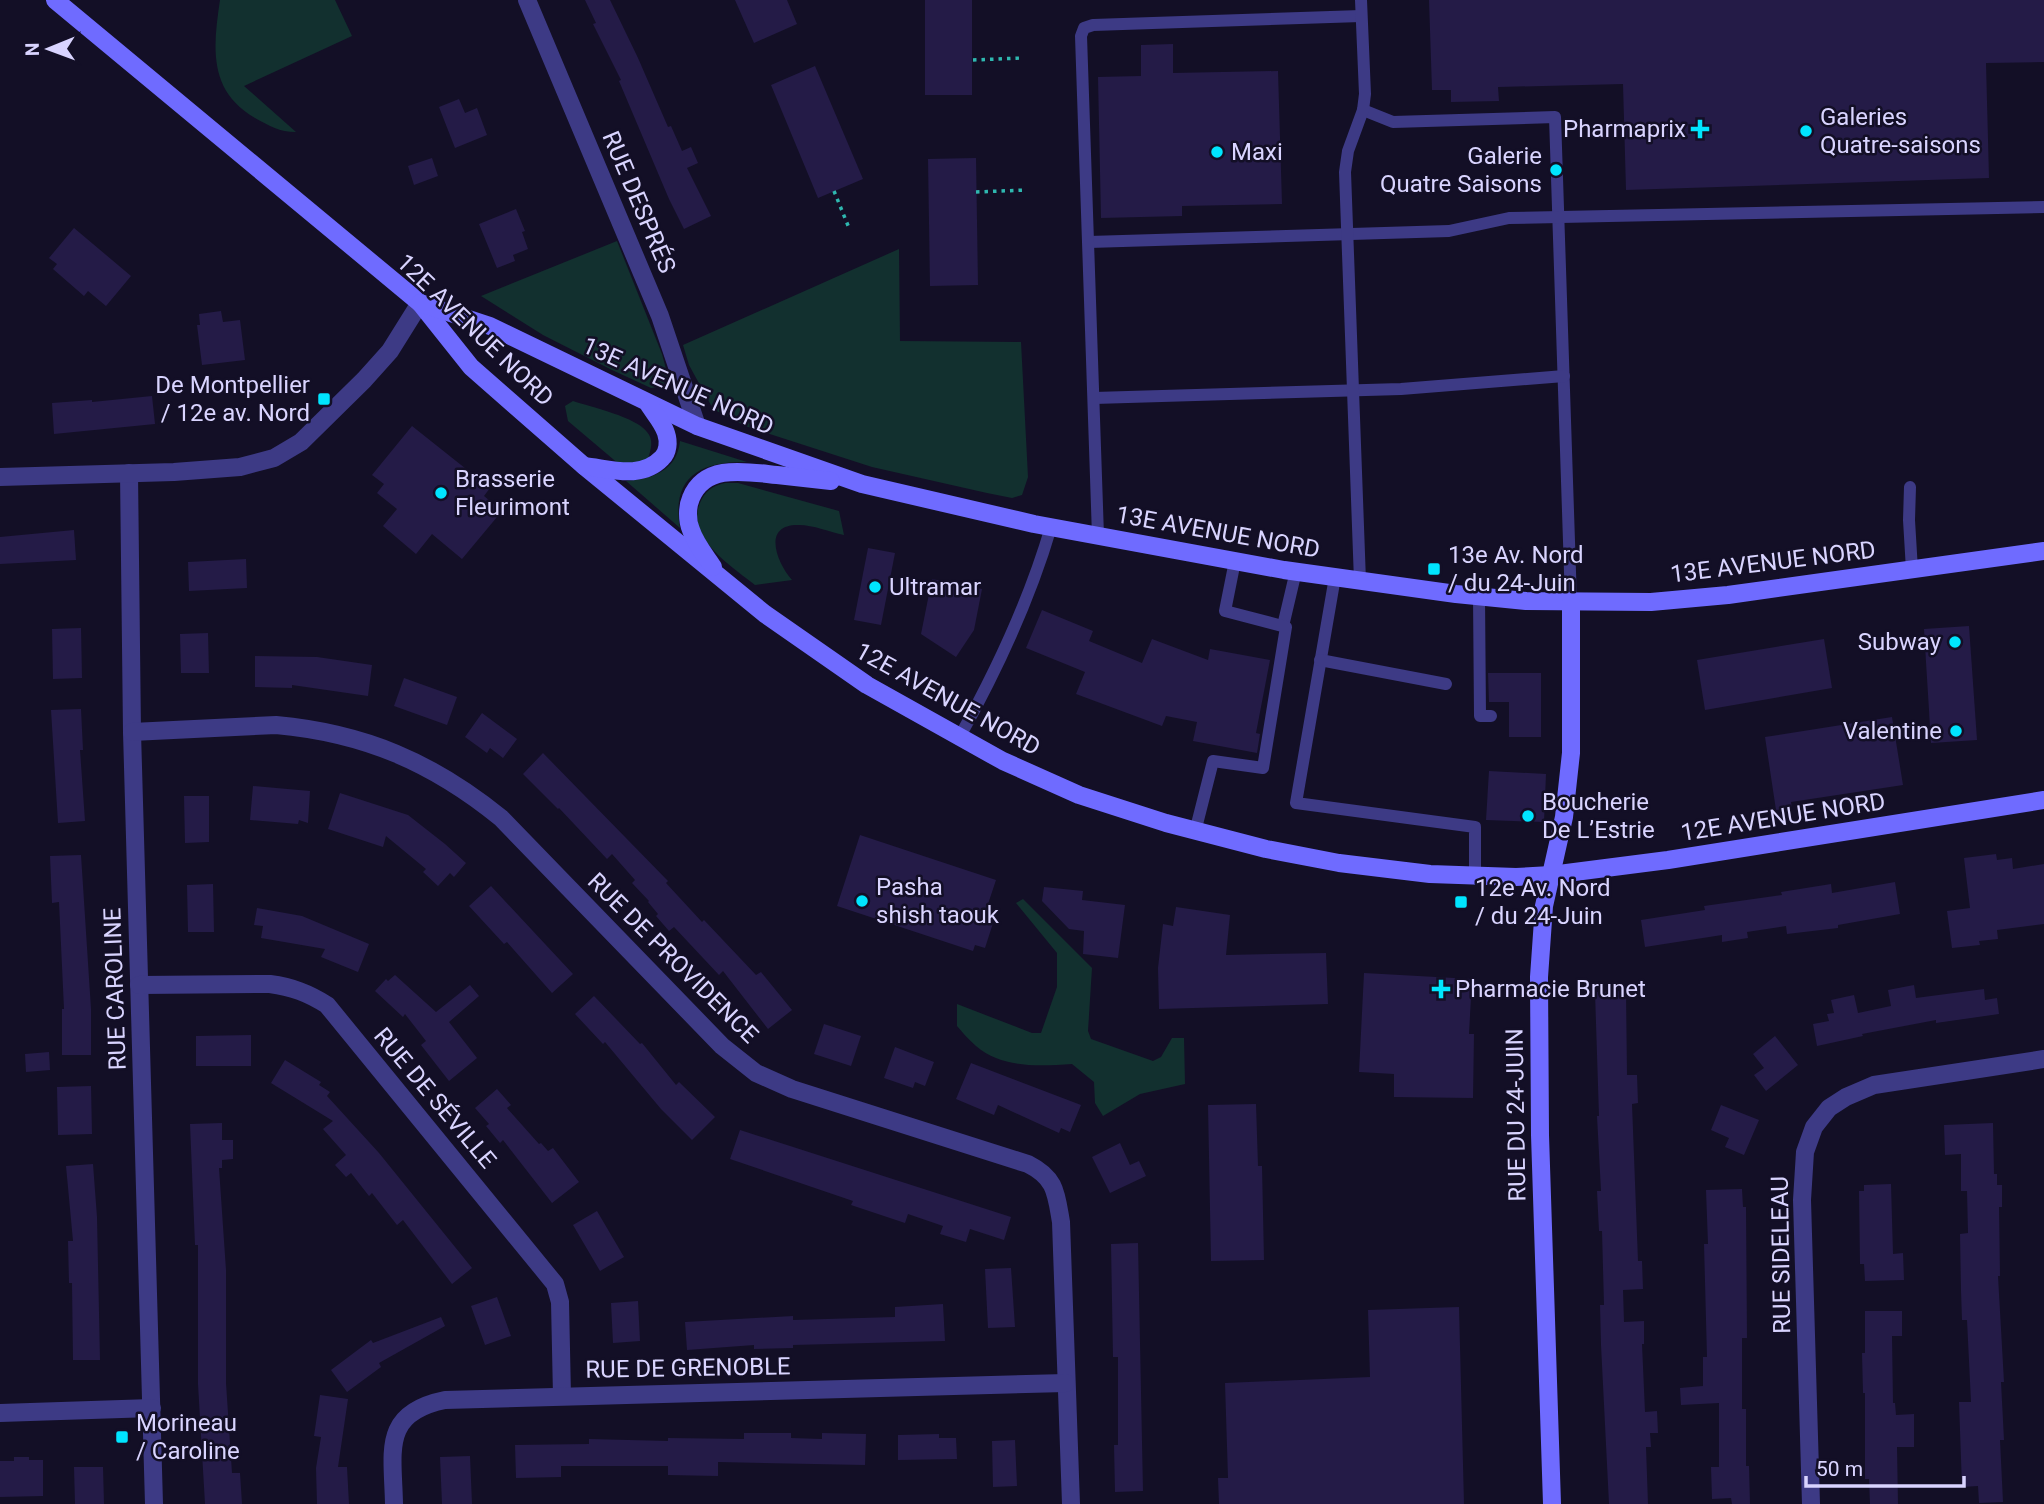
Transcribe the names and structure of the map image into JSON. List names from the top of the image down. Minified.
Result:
{"streets":{"main road":["12E AVENUE NORD","13E AVENUE NORD","RUE DU 24-JUIN"],"street":["RUE DESPRÉS","RUE DE PROVIDENCE","RUE CAROLINE","RUE DE SÉVILLE","RUE SIDELEAU","RUE DE GRENOBLE"]},"crossings":[["RUE DESPRÉS","13E AVENUE NORD"],["12E AVENUE NORD","13E AVENUE NORD"],["12E AVENUE NORD","RUE DU 24-JUIN"],["13E AVENUE NORD","RUE DU 24-JUIN"],["RUE DE PROVIDENCE","RUE CAROLINE"],["RUE DE PROVIDENCE","RUE DE GRENOBLE"],["RUE CAROLINE","RUE DE SÉVILLE"],["RUE DE SÉVILLE","RUE DE GRENOBLE"]],"places":{"health":["Pharmaprix","Pharmacie Brunet"],"other":["Galeries Quatre-saisons","Maxi","Galerie Quatre Saisons","Brasserie Fleurimont","Ultramar","Subway","Valentine","Boucherie De L’Estrie","Pasha shish taouk"],"transit":["De Montpellier / 12e av. Nord","13e Av. Nord / du 24-Juin","12e Av. Nord / du 24-Juin","Morineau / Caroline"]},"scale_bar":"50 m","north":"left"}
